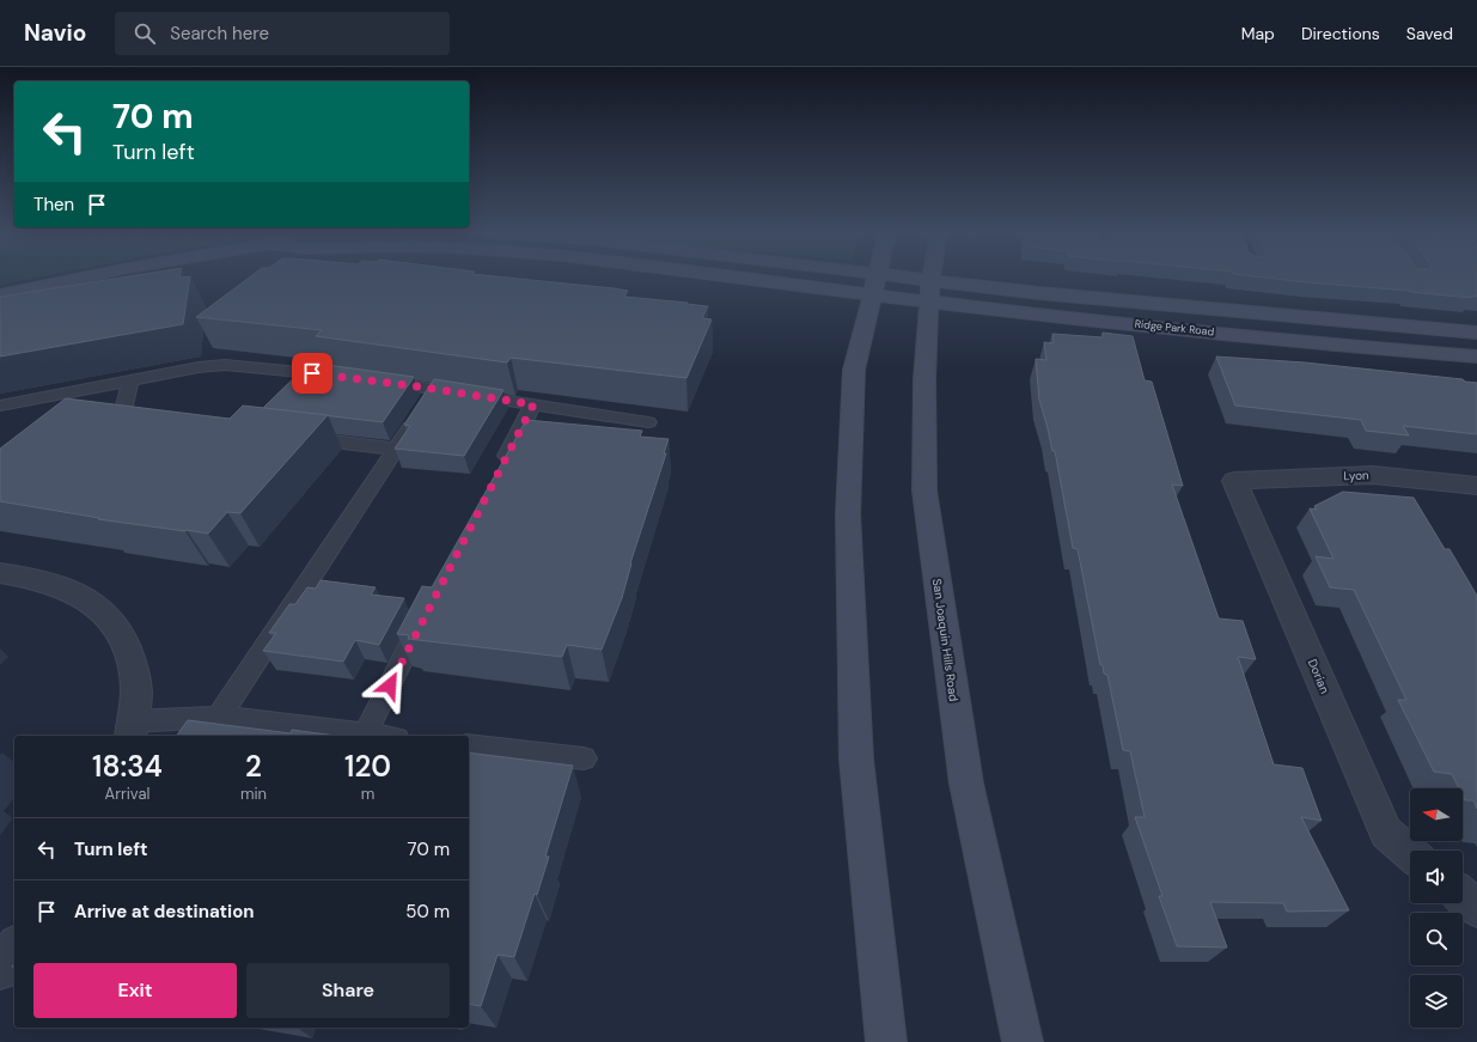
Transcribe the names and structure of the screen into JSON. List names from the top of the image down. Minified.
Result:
{"streets":{"street":["Ridge Park Road","Lyon","San Joaquin Hills Road","Dorian"]},"crossings":[["Ridge Park Road","San Joaquin Hills Road"],["Lyon","Dorian"]],"north":"left","page":{"header":"Navio","search":"Search here","nav":["Map","Directions","Saved"],"turn":["70 m","Turn left"],"then":"Then","eta":["18:34","Arrival","2","min","120","m"],"list":[{"name":"Turn left","value":"70 m"},{"name":"Arrive at destination","value":"50 m"}],"buttons":["Exit","Share"]}}
